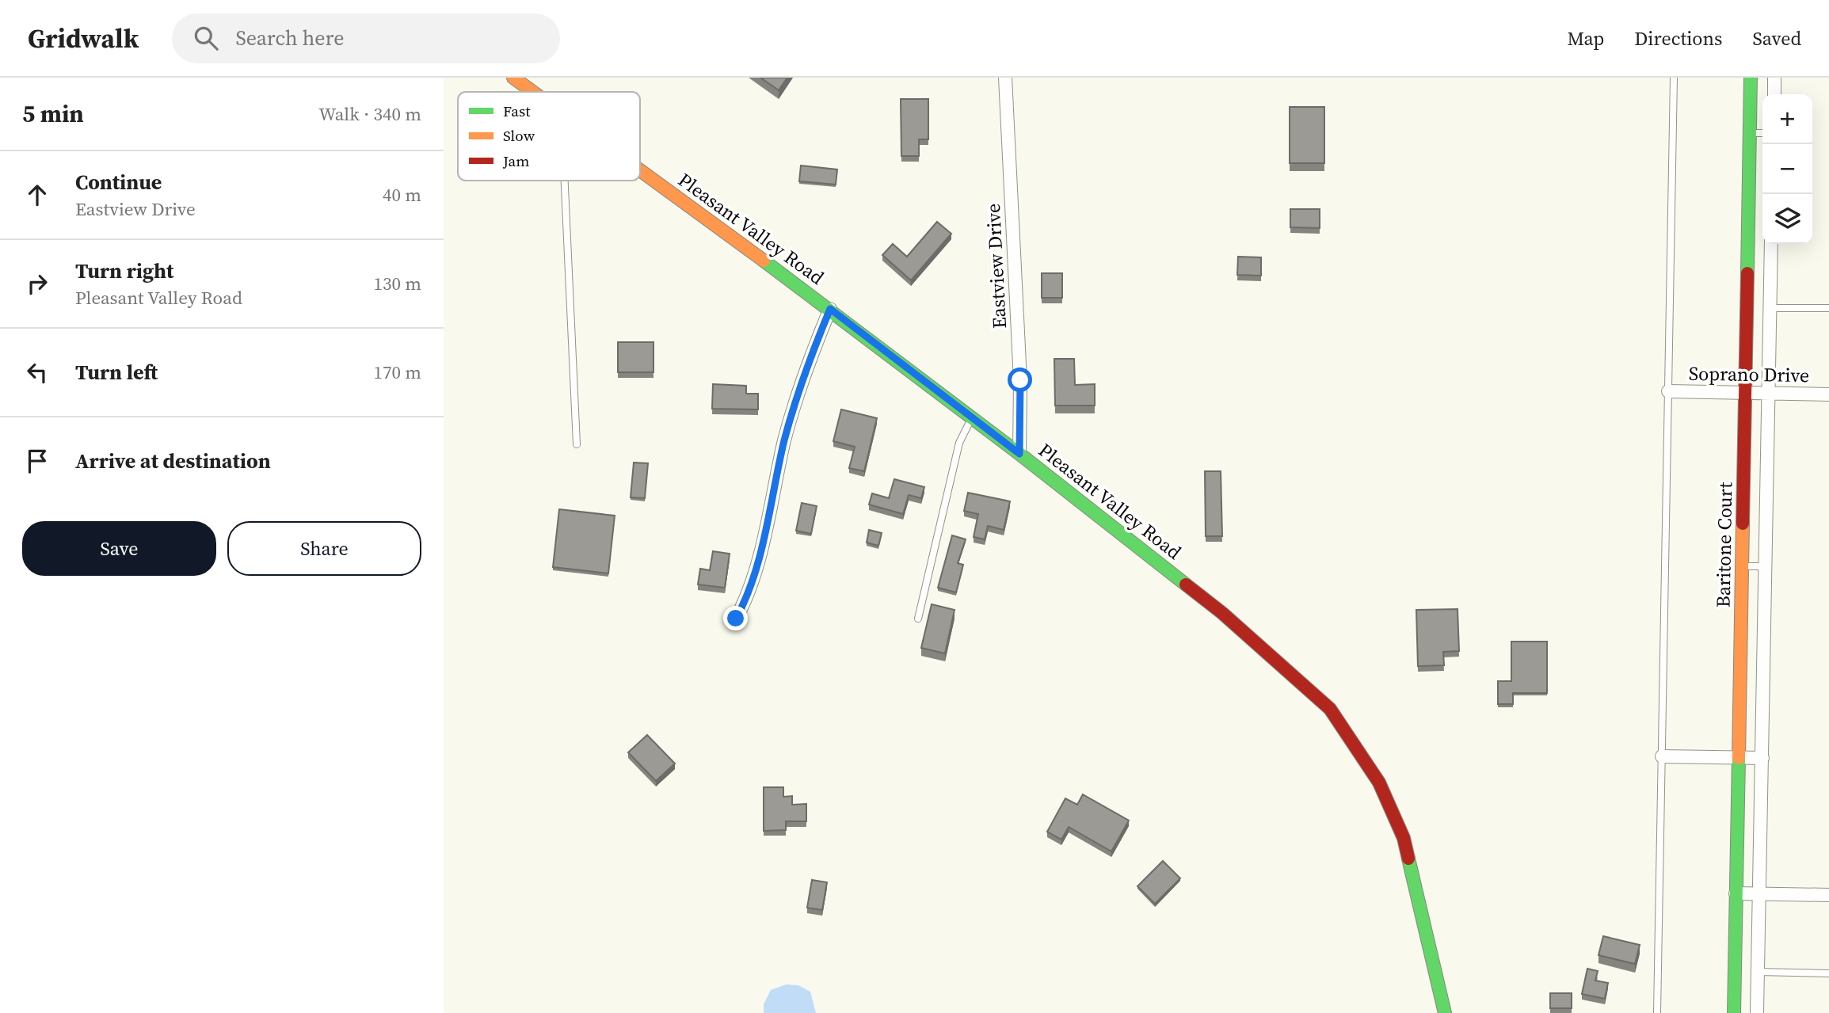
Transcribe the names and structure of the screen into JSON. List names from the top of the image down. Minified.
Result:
{"streets":{"street":["Pleasant Valley Road","Eastview Drive","Soprano Drive","Baritone Court"]},"crossings":[["Pleasant Valley Road","Eastview Drive"],["Soprano Drive","Baritone Court"]],"legend":["Fast","Slow","Jam"],"page":{"header":"Gridwalk","search":"Search here","nav":["Map","Directions","Saved"],"heading":["5 min","Walk · 340 m"],"map_buttons":["+","−"],"list":[["Continue","Eastview Drive","40 m"],["Turn right","Pleasant Valley Road","130 m"],["Turn left","170 m"],"Arrive at destination"],"buttons":["Save","Share"]}}
